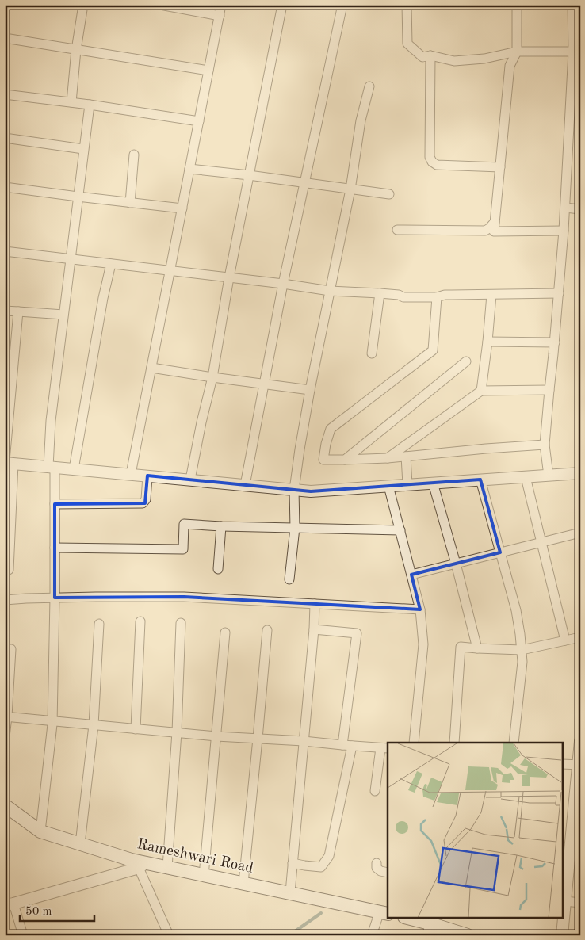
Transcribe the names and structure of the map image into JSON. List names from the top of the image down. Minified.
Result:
{"streets":{"main road":["Rameshwari Road"]},"scale_bar":"50 m"}
